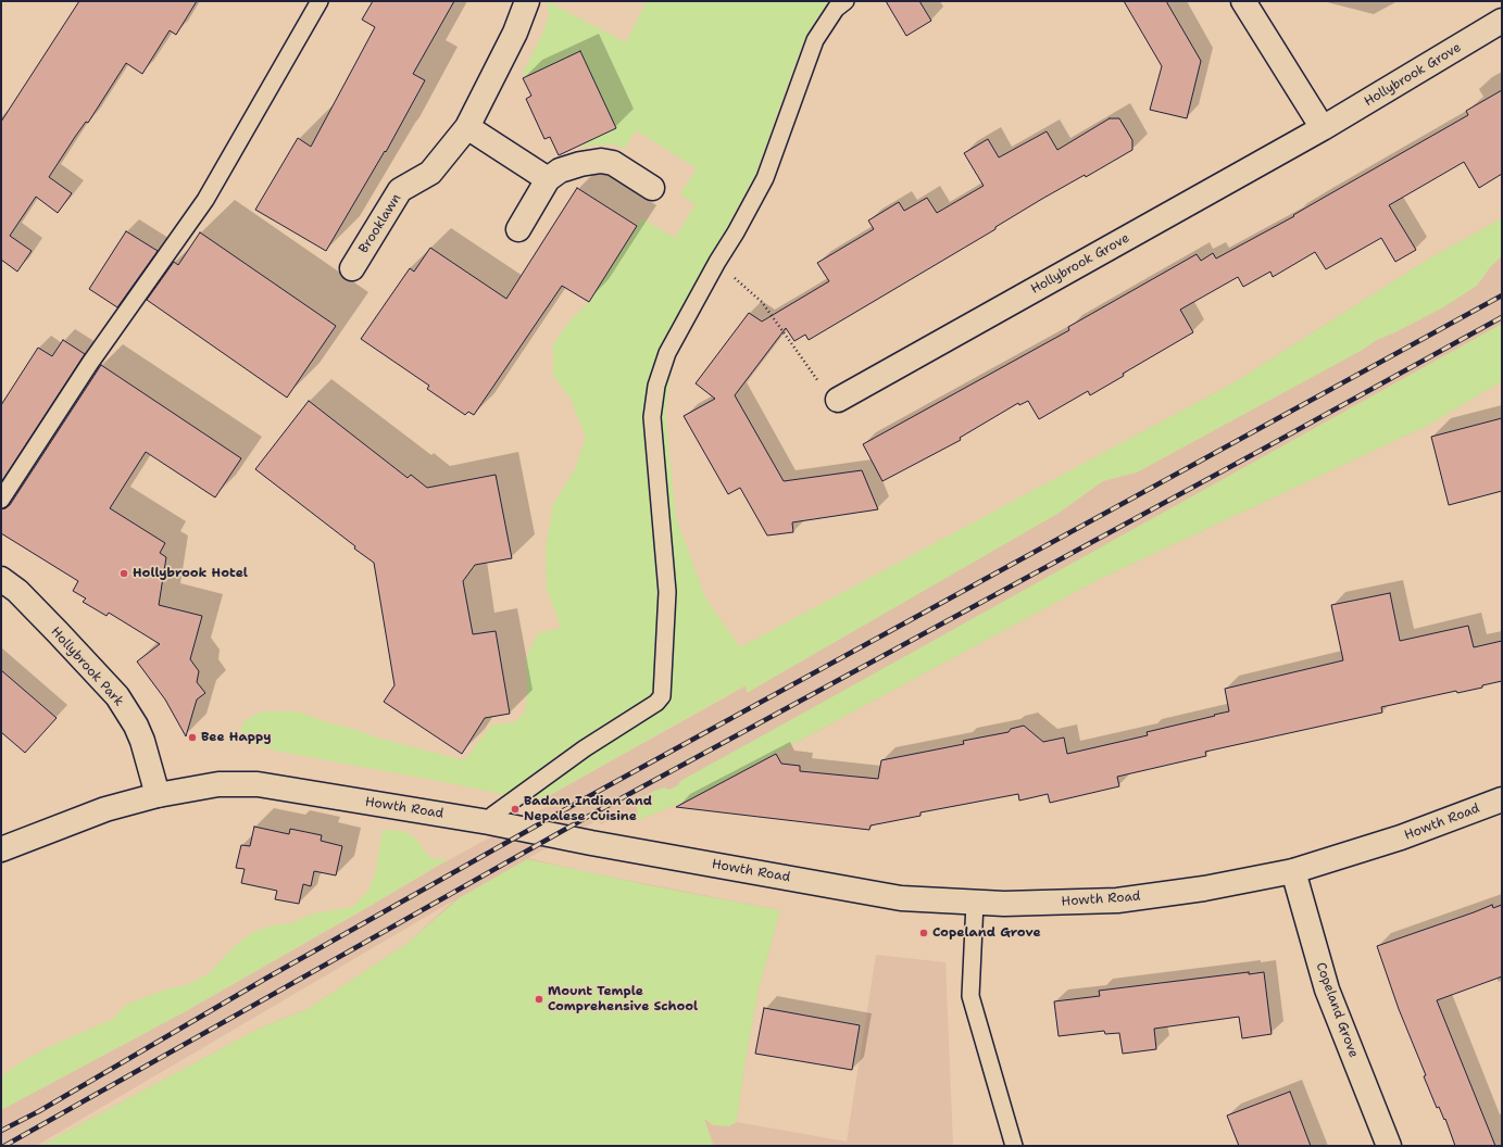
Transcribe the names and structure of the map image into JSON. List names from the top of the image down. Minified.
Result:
{"streets":{"street":["Hollybrook Grove","Brooklawn","Hollybrook Park","Howth Road","Copeland Grove"]},"crossings":[["Hollybrook Park","Howth Road"],["Howth Road","Copeland Grove"]],"places":["Hollybrook Hotel","Bee Happy","Badam Indian and Nepalese Cuisine","Copeland Grove","Mount Temple Comprehensive School"]}
